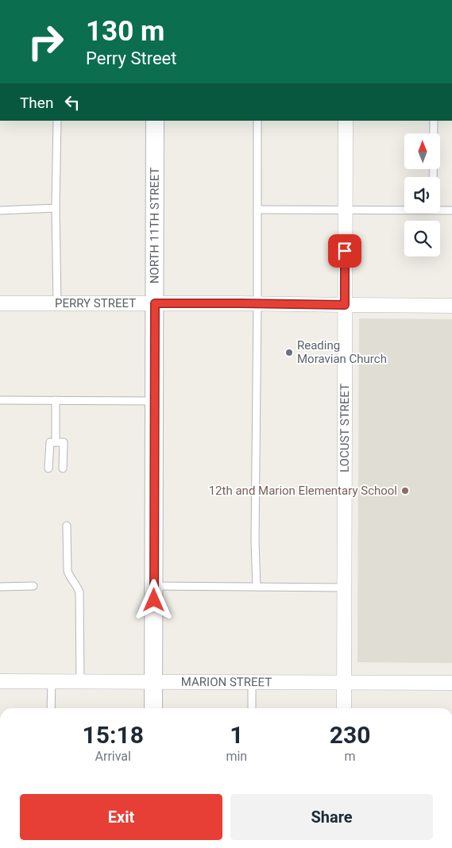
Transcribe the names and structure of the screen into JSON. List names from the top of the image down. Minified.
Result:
{"streets":{"street":["NORTH 11TH STREET","PERRY STREET","LOCUST STREET","MARION STREET"]},"crossings":[["NORTH 11TH STREET","PERRY STREET"],["NORTH 11TH STREET","MARION STREET"],["PERRY STREET","LOCUST STREET"],["LOCUST STREET","MARION STREET"]],"places":["Reading Moravian Church","12th and Marion Elementary School"],"north":"top","page":{"turn":["130 m","Perry Street"],"then":"Then","eta":["15:18","Arrival","1","min","230","m"],"buttons":["Exit","Share"]}}
